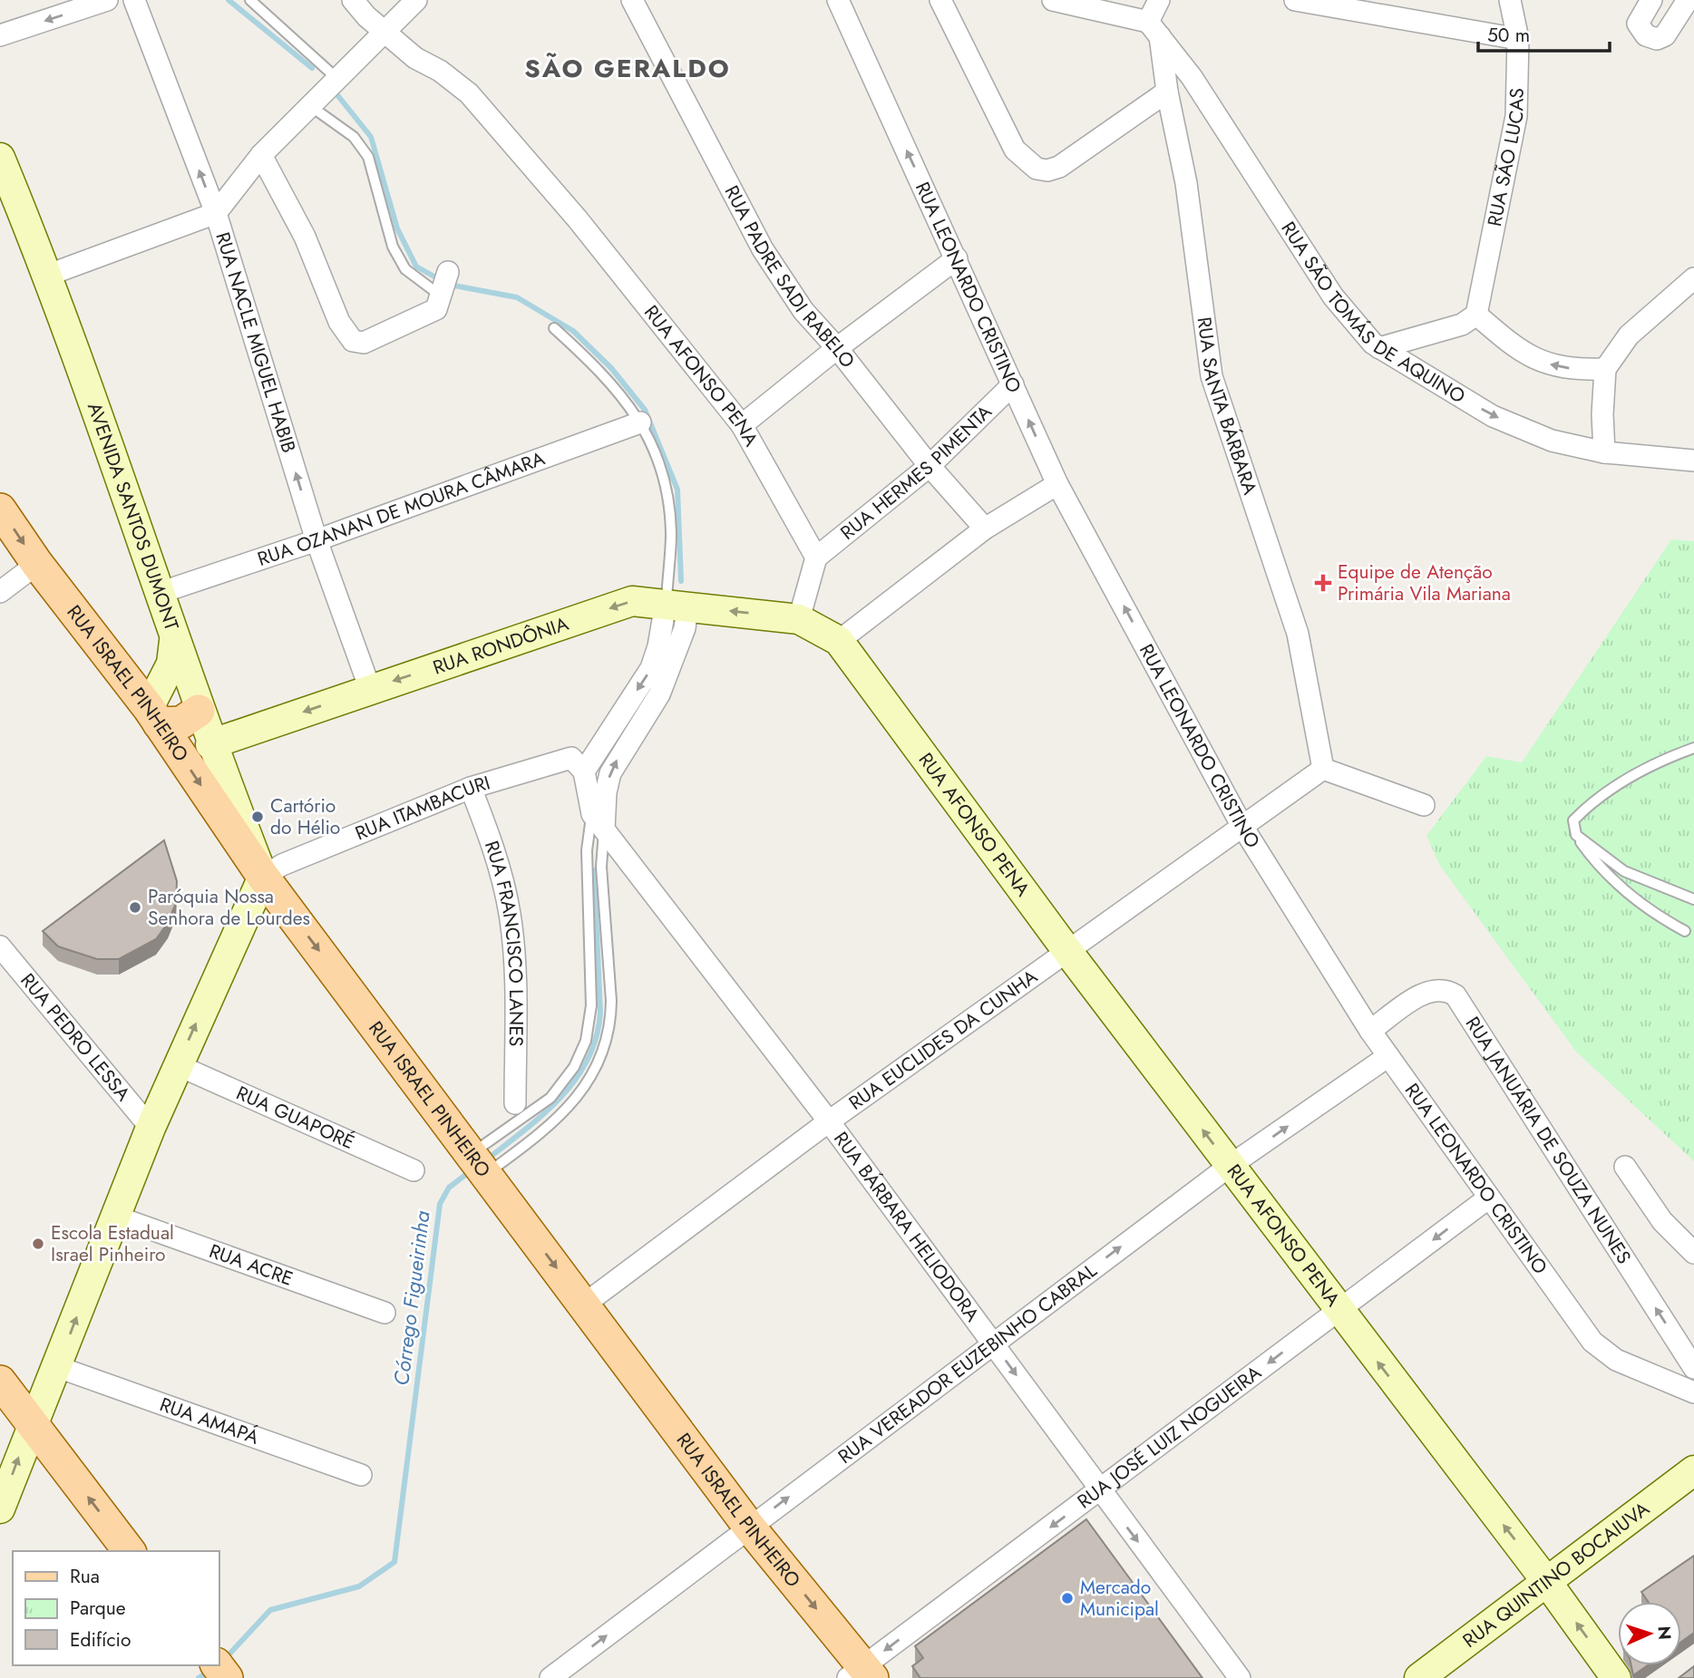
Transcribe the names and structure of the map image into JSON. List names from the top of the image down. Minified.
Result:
{"streets":{"main road":["RUA ISRAEL PINHEIRO"],"street":["RUA SÃO LUCAS","RUA PADRE SADI RABELO","RUA LEONARDO CRISTINO","RUA SÃO TOMÁS DE AQUINO","RUA NACLE MIGUEL HABIB","RUA AFONSO PENA","RUA SANTA BÁRBARA","RUA HERMES PIMENTA","RUA OZANAN DE MOURA CÂMARA","AVENIDA SANTOS DUMONT","RUA RONDÔNIA","RUA ITAMBACURI","RUA FRANCISCO LANES","RUA PEDRO LESSA","RUA EUCLIDES DA CUNHA","RUA GUAPORÉ","RUA JANUÁRIA DE SOUZA NUNES","RUA BÁRBARA HELIODORA","RUA ACRE","RUA VEREADOR EUZEBINHO CABRAL","RUA AMAPÁ","RUA JOSÉ LUIZ NOGUEIRA","RUA QUINTINO BOCAIUVA"]},"crossings":[["RUA PADRE SADI RABELO","RUA HERMES PIMENTA"],["RUA LEONARDO CRISTINO","RUA HERMES PIMENTA"],["RUA LEONARDO CRISTINO","RUA EUCLIDES DA CUNHA"],["RUA LEONARDO CRISTINO","RUA JANUÁRIA DE SOUZA NUNES"],["RUA LEONARDO CRISTINO","RUA VEREADOR EUZEBINHO CABRAL"],["RUA LEONARDO CRISTINO","RUA JOSÉ LUIZ NOGUEIRA"],["RUA SÃO TOMÁS DE AQUINO","RUA SANTA BÁRBARA"],["RUA NACLE MIGUEL HABIB","RUA OZANAN DE MOURA CÂMARA"],["RUA NACLE MIGUEL HABIB","RUA RONDÔNIA"],["RUA AFONSO PENA","RUA HERMES PIMENTA"],["RUA AFONSO PENA","RUA RONDÔNIA"],["RUA AFONSO PENA","RUA EUCLIDES DA CUNHA"],["RUA AFONSO PENA","RUA VEREADOR EUZEBINHO CABRAL"],["RUA AFONSO PENA","RUA JOSÉ LUIZ NOGUEIRA"],["RUA AFONSO PENA","RUA QUINTINO BOCAIUVA"],["RUA OZANAN DE MOURA CÂMARA","AVENIDA SANTOS DUMONT"],["AVENIDA SANTOS DUMONT","RUA RONDÔNIA"],["AVENIDA SANTOS DUMONT","RUA ISRAEL PINHEIRO"],["AVENIDA SANTOS DUMONT","RUA ITAMBACURI"],["RUA ISRAEL PINHEIRO","RUA ITAMBACURI"],["RUA ISRAEL PINHEIRO","RUA EUCLIDES DA CUNHA"],["RUA ISRAEL PINHEIRO","RUA VEREADOR EUZEBINHO CABRAL"],["RUA ISRAEL PINHEIRO","RUA JOSÉ LUIZ NOGUEIRA"],["RUA ITAMBACURI","RUA FRANCISCO LANES"],["RUA ITAMBACURI","RUA BÁRBARA HELIODORA"],["RUA EUCLIDES DA CUNHA","RUA BÁRBARA HELIODORA"],["RUA BÁRBARA HELIODORA","RUA VEREADOR EUZEBINHO CABRAL"],["RUA BÁRBARA HELIODORA","RUA JOSÉ LUIZ NOGUEIRA"]],"one_way":["RUA LEONARDO CRISTINO","RUA NACLE MIGUEL HABIB","RUA AFONSO PENA","RUA RONDÔNIA","RUA ISRAEL PINHEIRO","RUA JANUÁRIA DE SOUZA NUNES","RUA BÁRBARA HELIODORA","RUA VEREADOR EUZEBINHO CABRAL","RUA JOSÉ LUIZ NOGUEIRA"],"districts":["SÃO GERALDO"],"water":["Córrego Figueirinha"],"places":{"health":["Equipe de Atenção Primária Vila Mariana"],"other":["Cartório do Hélio","Paróquia Nossa Senhora de Lourdes","Escola Estadual Israel Pinheiro","Mercado Municipal"]},"legend":["Rua","Parque","Edifício"],"scale_bar":"50 m","north":"right"}
